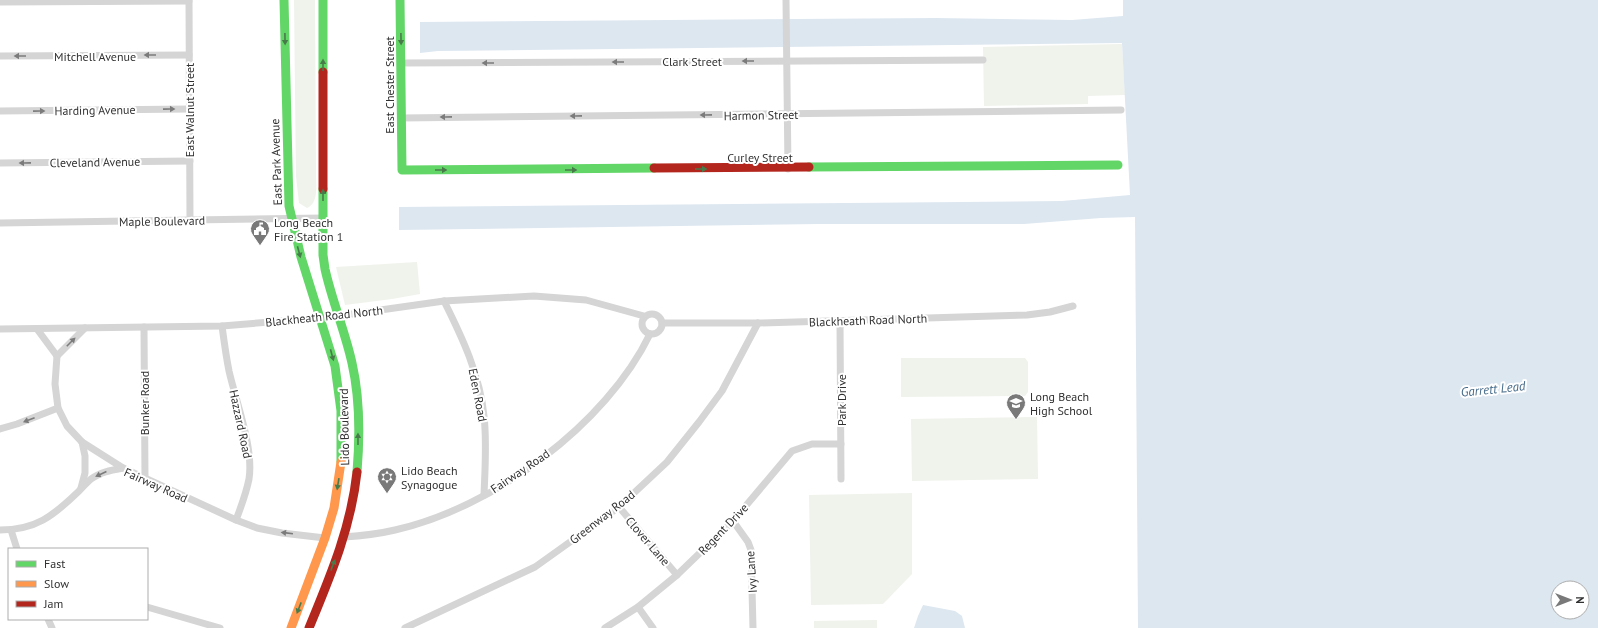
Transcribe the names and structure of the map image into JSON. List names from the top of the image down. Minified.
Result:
{"streets":{"main road":["East Chester Street","Curley Street","East Park Avenue","Lido Boulevard"],"street":["Mitchell Avenue","Clark Street","Harding Avenue","East Walnut Street","Harmon Street","Cleveland Avenue","Maple Boulevard","Blackheath Road North","Eden Road","Park Drive","Bunker Road","Hazzard Road","Fairway Road","Greenway Road","Regent Drive","Clover Lane","Ivy Lane"]},"crossings":[["Mitchell Avenue","East Walnut Street"],["Clark Street","East Chester Street"],["East Chester Street","Harmon Street"],["East Chester Street","Curley Street"],["Harding Avenue","East Walnut Street"],["East Walnut Street","Cleveland Avenue"],["East Walnut Street","Maple Boulevard"],["East Park Avenue","Maple Boulevard"],["East Park Avenue","Blackheath Road North"],["East Park Avenue","Lido Boulevard"],["Blackheath Road North","Eden Road"],["Blackheath Road North","Park Drive"],["Blackheath Road North","Bunker Road"],["Blackheath Road North","Hazzard Road"],["Blackheath Road North","Lido Boulevard"],["Blackheath Road North","Fairway Road"],["Blackheath Road North","Greenway Road"],["Eden Road","Fairway Road"],["Park Drive","Regent Drive"],["Bunker Road","Fairway Road"],["Hazzard Road","Fairway Road"],["Lido Boulevard","Fairway Road"],["Greenway Road","Clover Lane"],["Regent Drive","Clover Lane"],["Regent Drive","Ivy Lane"]],"one_way":["Clark Street","Harding Avenue","Harmon Street","Curley Street","Cleveland Avenue"],"water":["Garrett Lead"],"places":{"public building":["Long Beach Fire Station 1"],"school or university":["Long Beach High School"],"synagogue":["Lido Beach Synagogue"]},"legend":["Fast","Slow","Jam"],"north":"right"}
